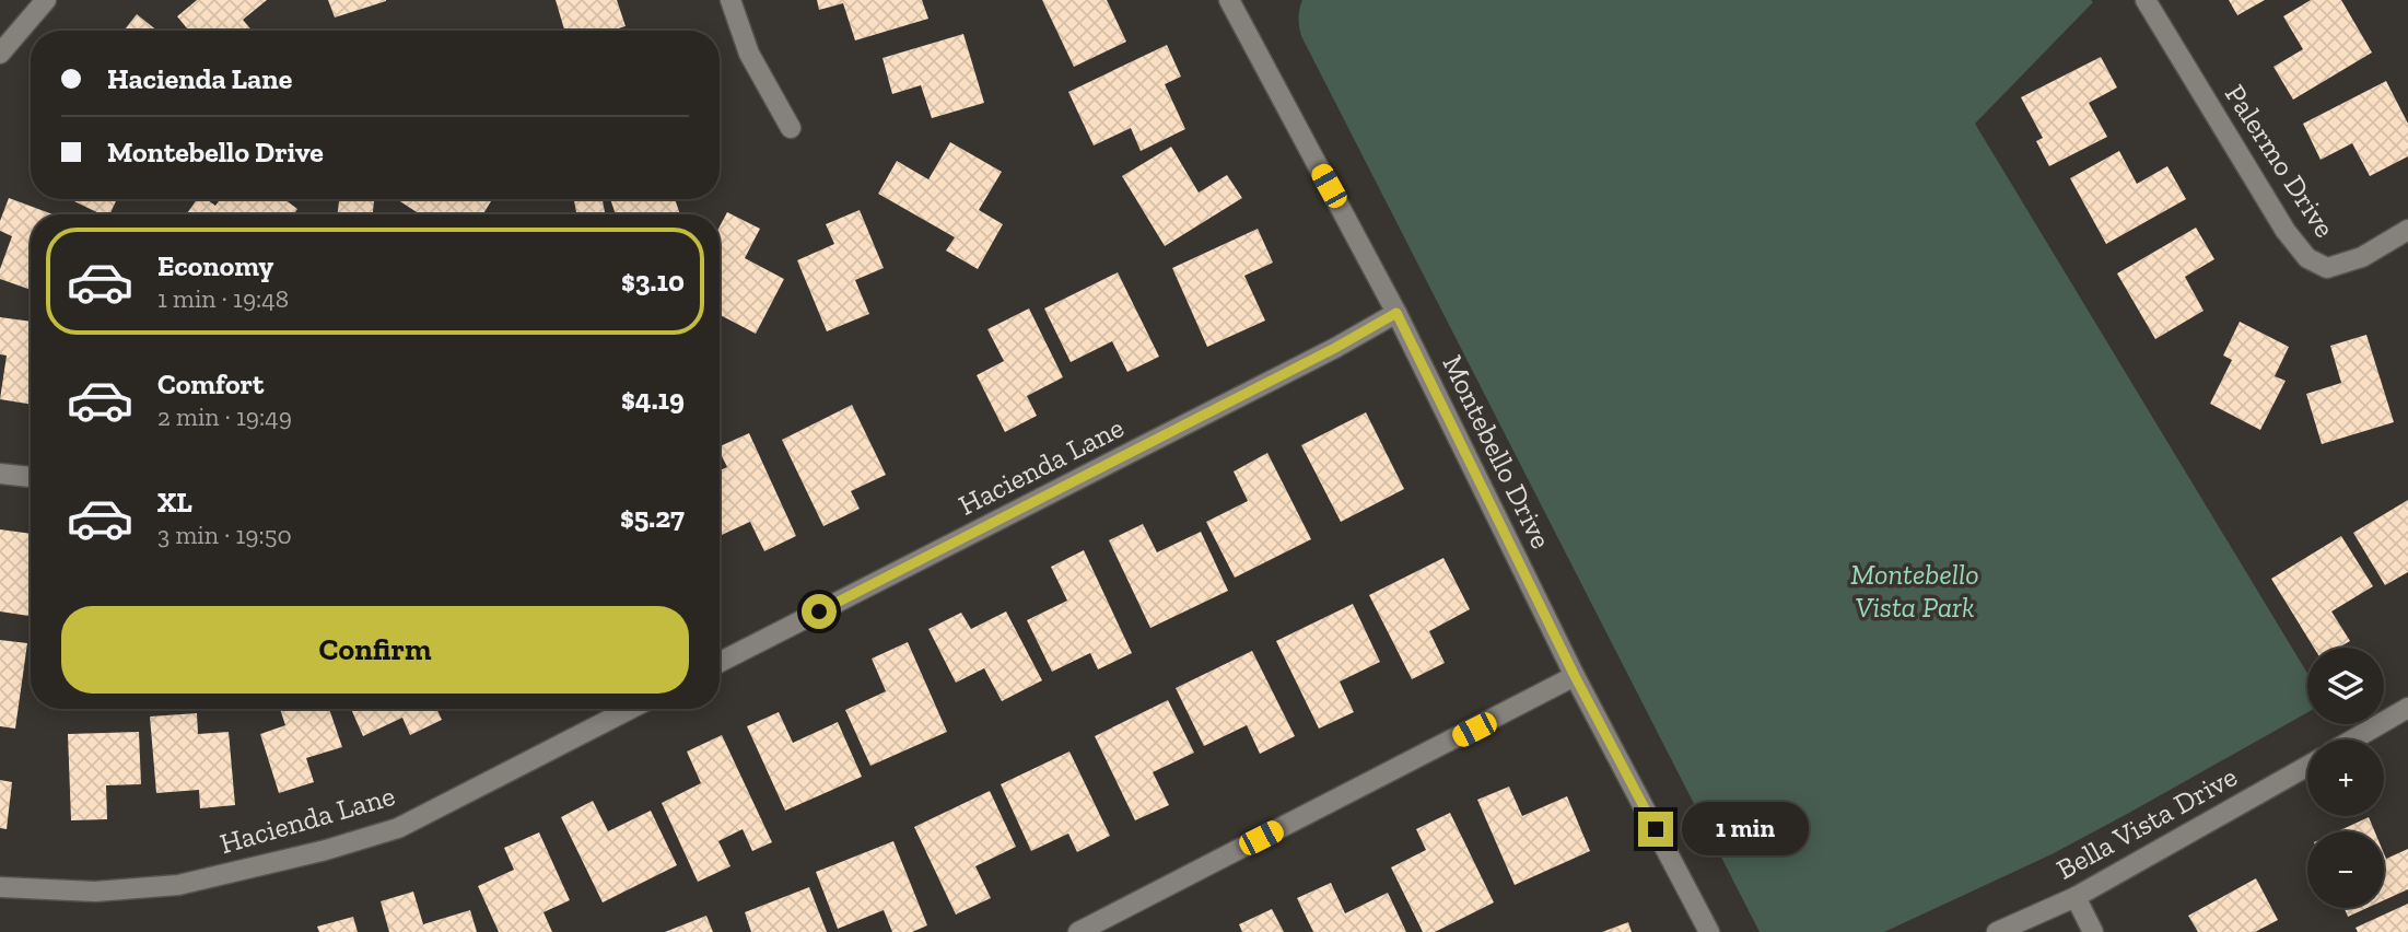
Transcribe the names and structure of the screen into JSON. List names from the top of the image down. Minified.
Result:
{"streets":{"street":["Palermo Drive","Montebello Drive","Hacienda Lane","Bella Vista Drive"]},"crossings":[["Montebello Drive","Hacienda Lane"]],"parks":["Montebello Vista Park"],"page":{"banner":["Hacienda Lane","Montebello Drive"],"list":[{"name":"Economy","note":"1 min · 19:48","value":"$3.10"},{"name":"Comfort","note":"2 min · 19:49","value":"$4.19"},{"name":"XL","note":"3 min · 19:50","value":"$5.27"}],"buttons":"Confirm","map_buttons":["+","−"],"bubble":"1 min"}}
